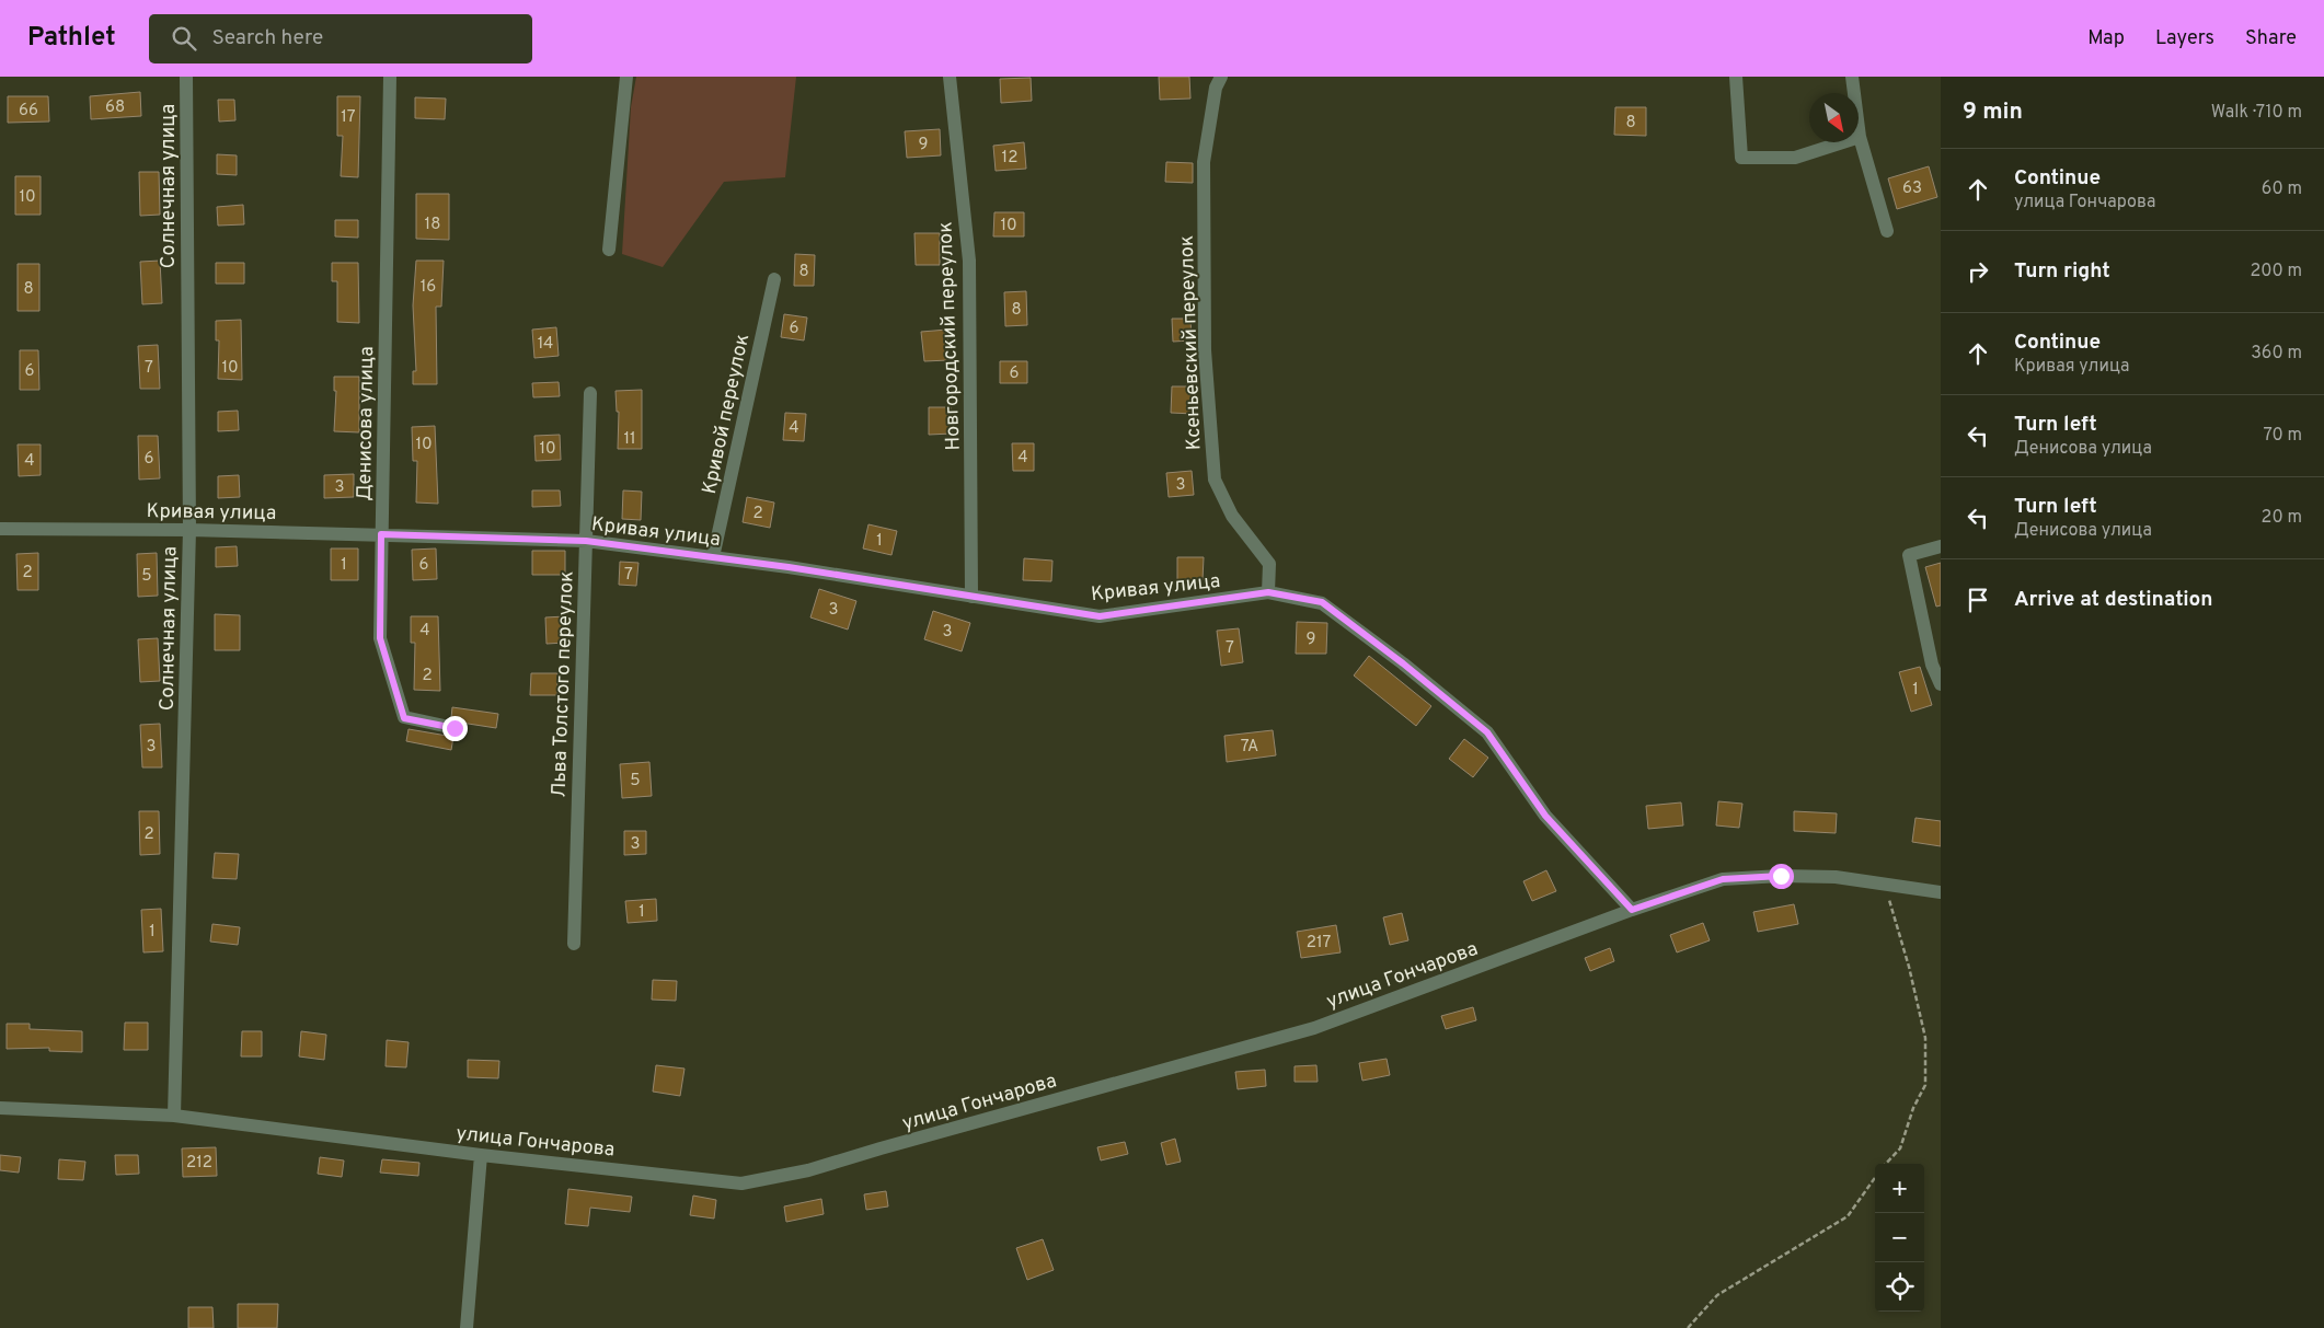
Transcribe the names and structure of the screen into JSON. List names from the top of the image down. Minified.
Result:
{"streets":{"street":["Солнечная улица","Новгородский переулок","Ксеньевский переулок","Кривой переулок","Денисова улица","Кривая улица","Льва Толстого переулок","улица Гончарова"]},"crossings":[["Солнечная улица","Кривая улица"],["Солнечная улица","улица Гончарова"],["Новгородский переулок","Кривая улица"],["Ксеньевский переулок","Кривая улица"],["Кривой переулок","Кривая улица"],["Денисова улица","Кривая улица"],["Кривая улица","Льва Толстого переулок"],["Кривая улица","улица Гончарова"]],"house_numbers":["68","66","17","8","9","12","63","10","18","10","8","16","8","8","6","14","7","10","6","6","4","11","10","10","4","6","4","3","3","2","1","1","6","2","7","5","3","4","3","9","7","2","1","3","7А","5","2","3","1","1","217","212"],"north":"bottom right","page":{"header":"Pathlet","search":"Search here","nav":["Map","Layers","Share"],"heading":["9 min","Walk · 710 m"],"list":[["Continue","улица Гончарова","60 m"],["Turn right","200 m"],["Continue","Кривая улица","360 m"],["Turn left","Денисова улица","70 m"],["Turn left","Денисова улица","20 m"],"Arrive at destination"],"map_buttons":["+","−"]}}
